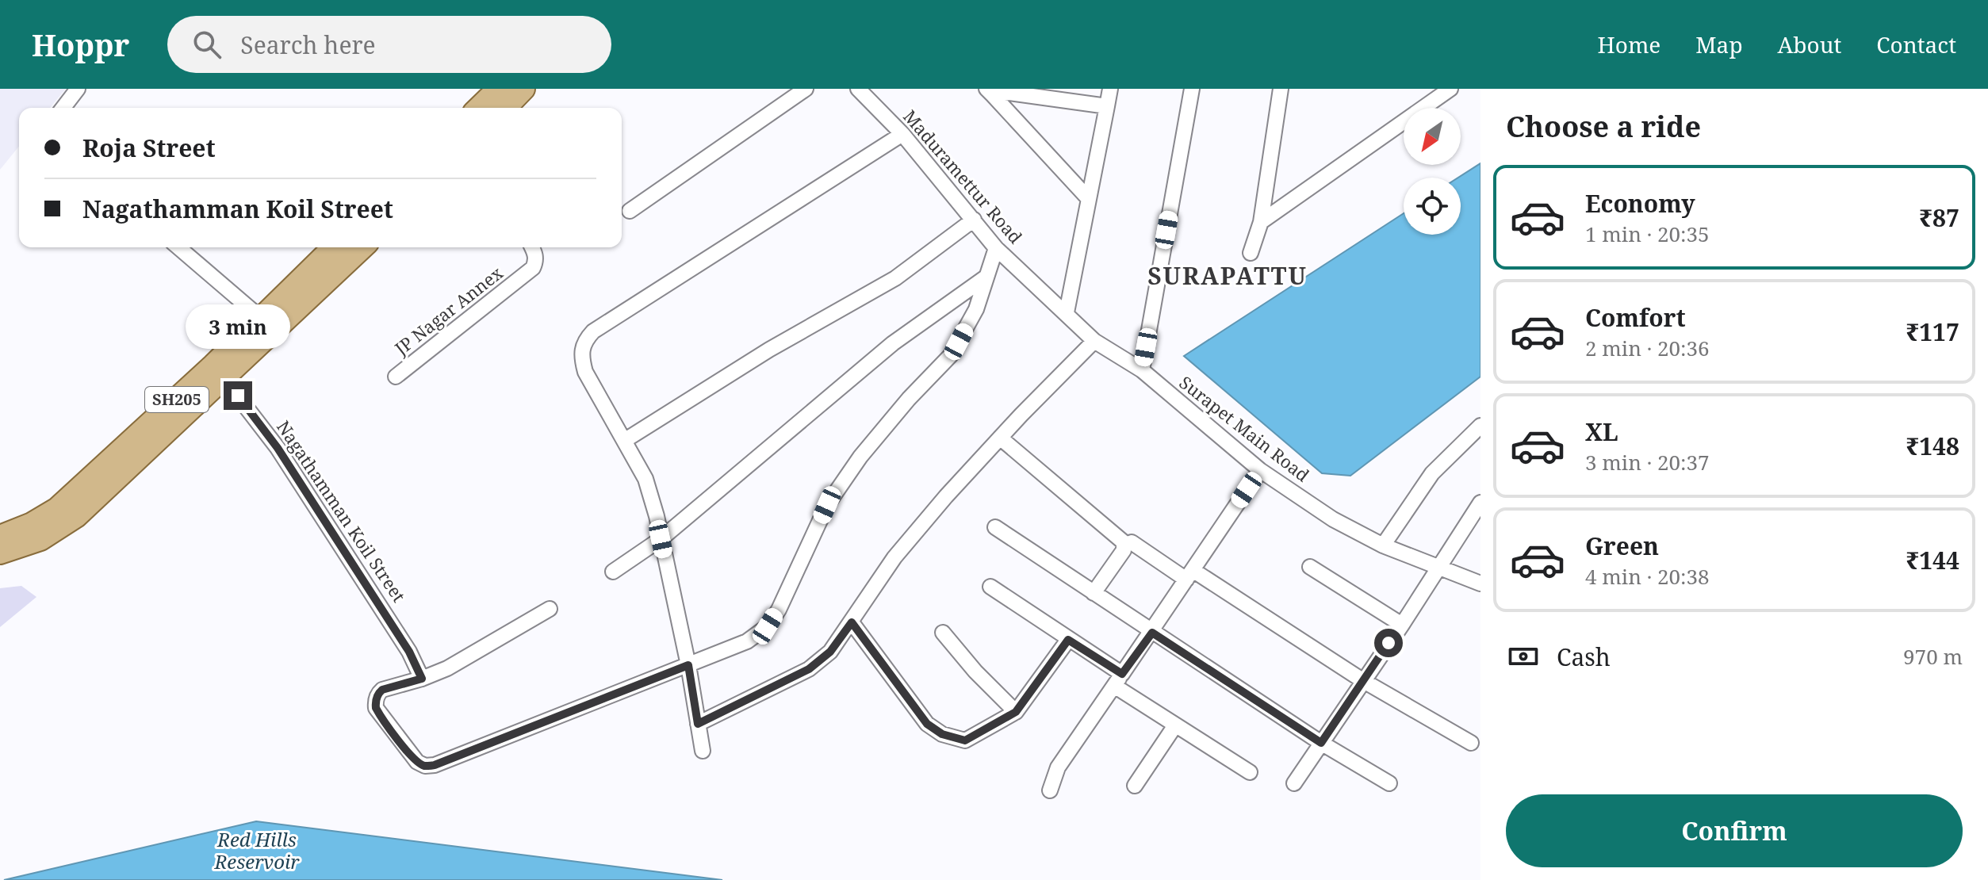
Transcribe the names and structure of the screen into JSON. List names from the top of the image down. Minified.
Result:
{"streets":{"main road":["SH205"],"street":["Maduramettur Road","JP Nagar Annex","Surapet Main Road","Nagathamman Koil Street"]},"crossings":[["Maduramettur Road","Surapet Main Road"],["SH205","Nagathamman Koil Street"]],"districts":["SURAPATTU"],"water":["Red Hills Reservoir"],"north":"bottom left","page":{"header":"Hoppr","search":"Search here","nav":["Home","Map","About","Contact"],"heading":"Choose a ride","banner":["Roja Street","Nagathamman Koil Street"],"list":[{"name":"Economy","note":"1 min · 20:35","value":"₹87"},{"name":"Comfort","note":"2 min · 20:36","value":"₹117"},{"name":"XL","note":"3 min · 20:37","value":"₹148"},{"name":"Green","note":"4 min · 20:38","value":"₹144"}],"bubble":"3 min","pay":["Cash","970 m"],"buttons":"Confirm"}}
